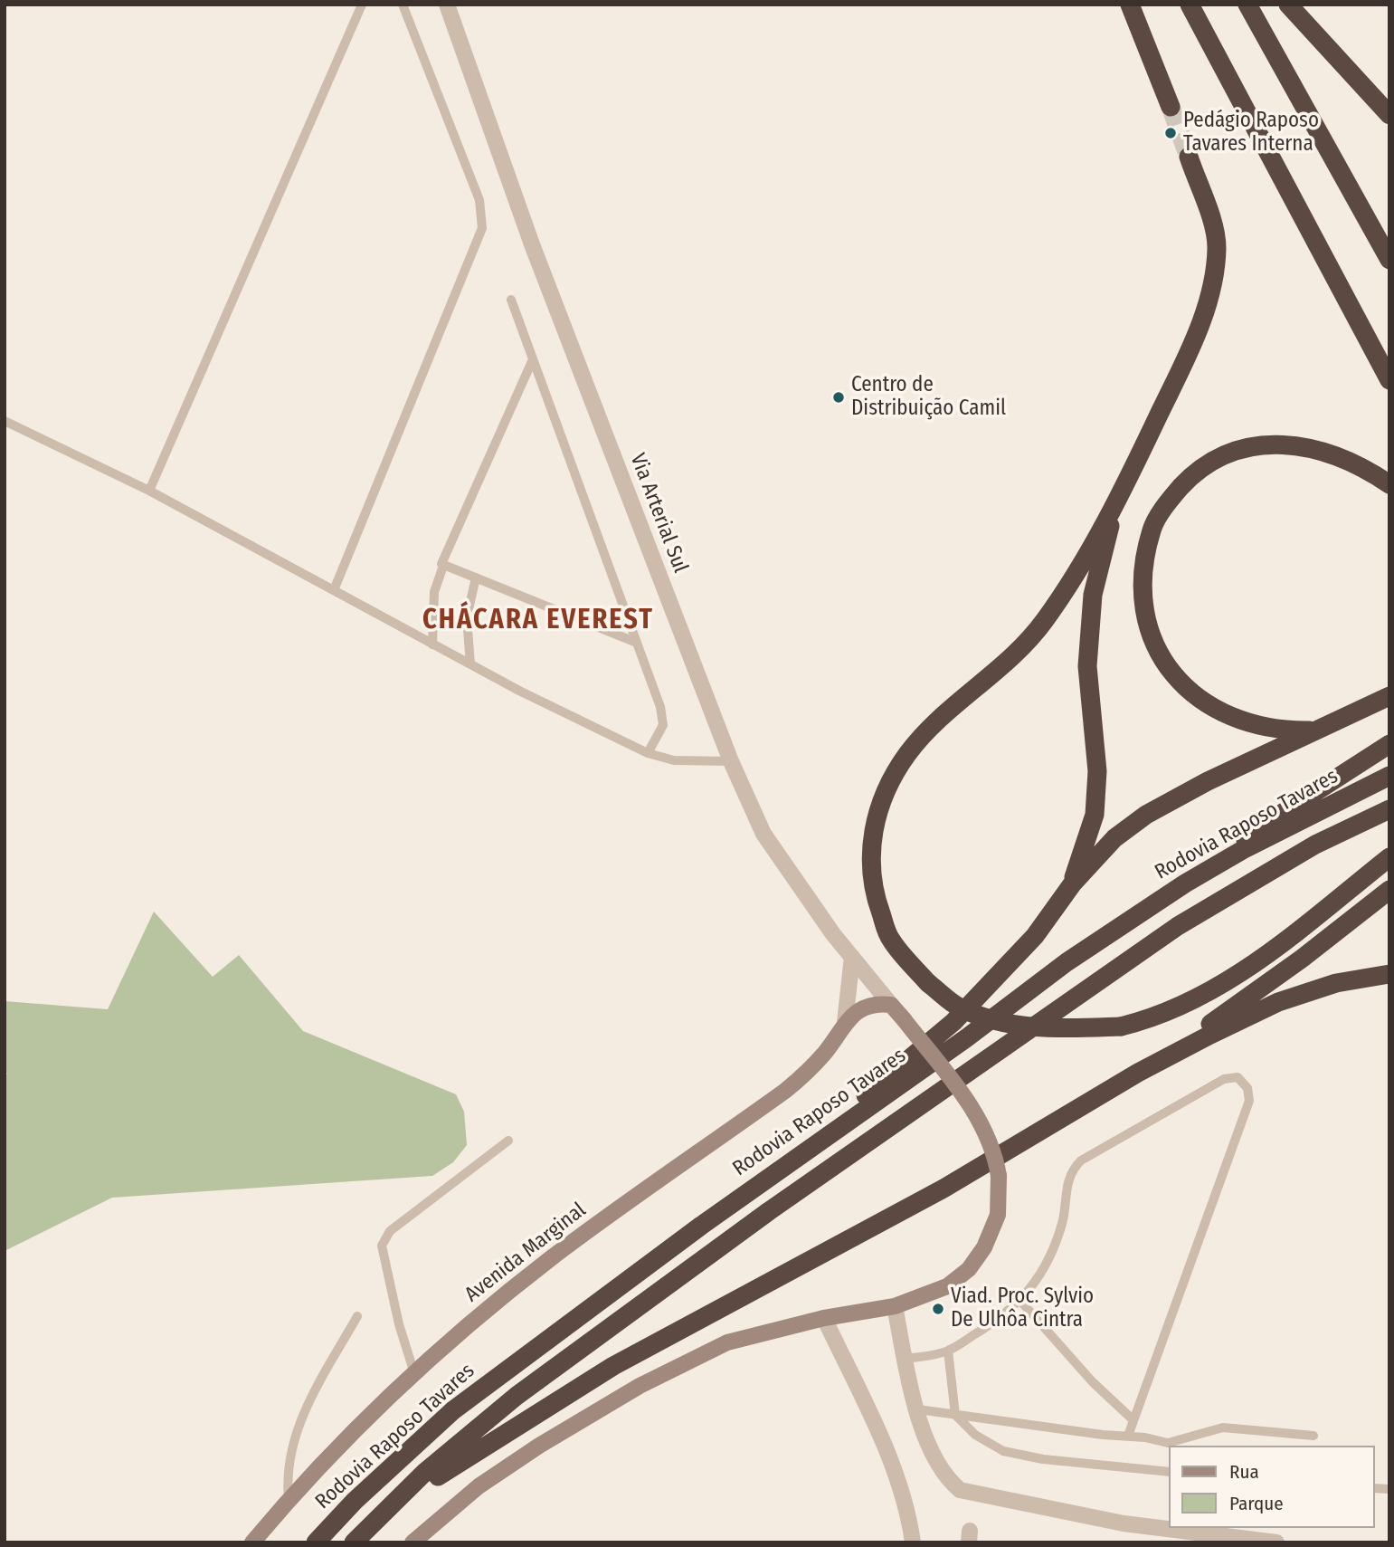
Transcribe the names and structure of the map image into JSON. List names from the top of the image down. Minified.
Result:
{"streets":{"highway":["Rodovia Raposo Tavares"],"main road":["Avenida Marginal"],"street":["Via Arterial Sul"]},"crossings":[["Via Arterial Sul","Avenida Marginal"]],"districts":["CHÁCARA EVEREST"],"places":["Pedágio Raposo Tavares Interna","Centro de Distribuição Camil","Viad. Proc. Sylvio De Ulhôa Cintra"],"legend":["Rua","Parque"]}
